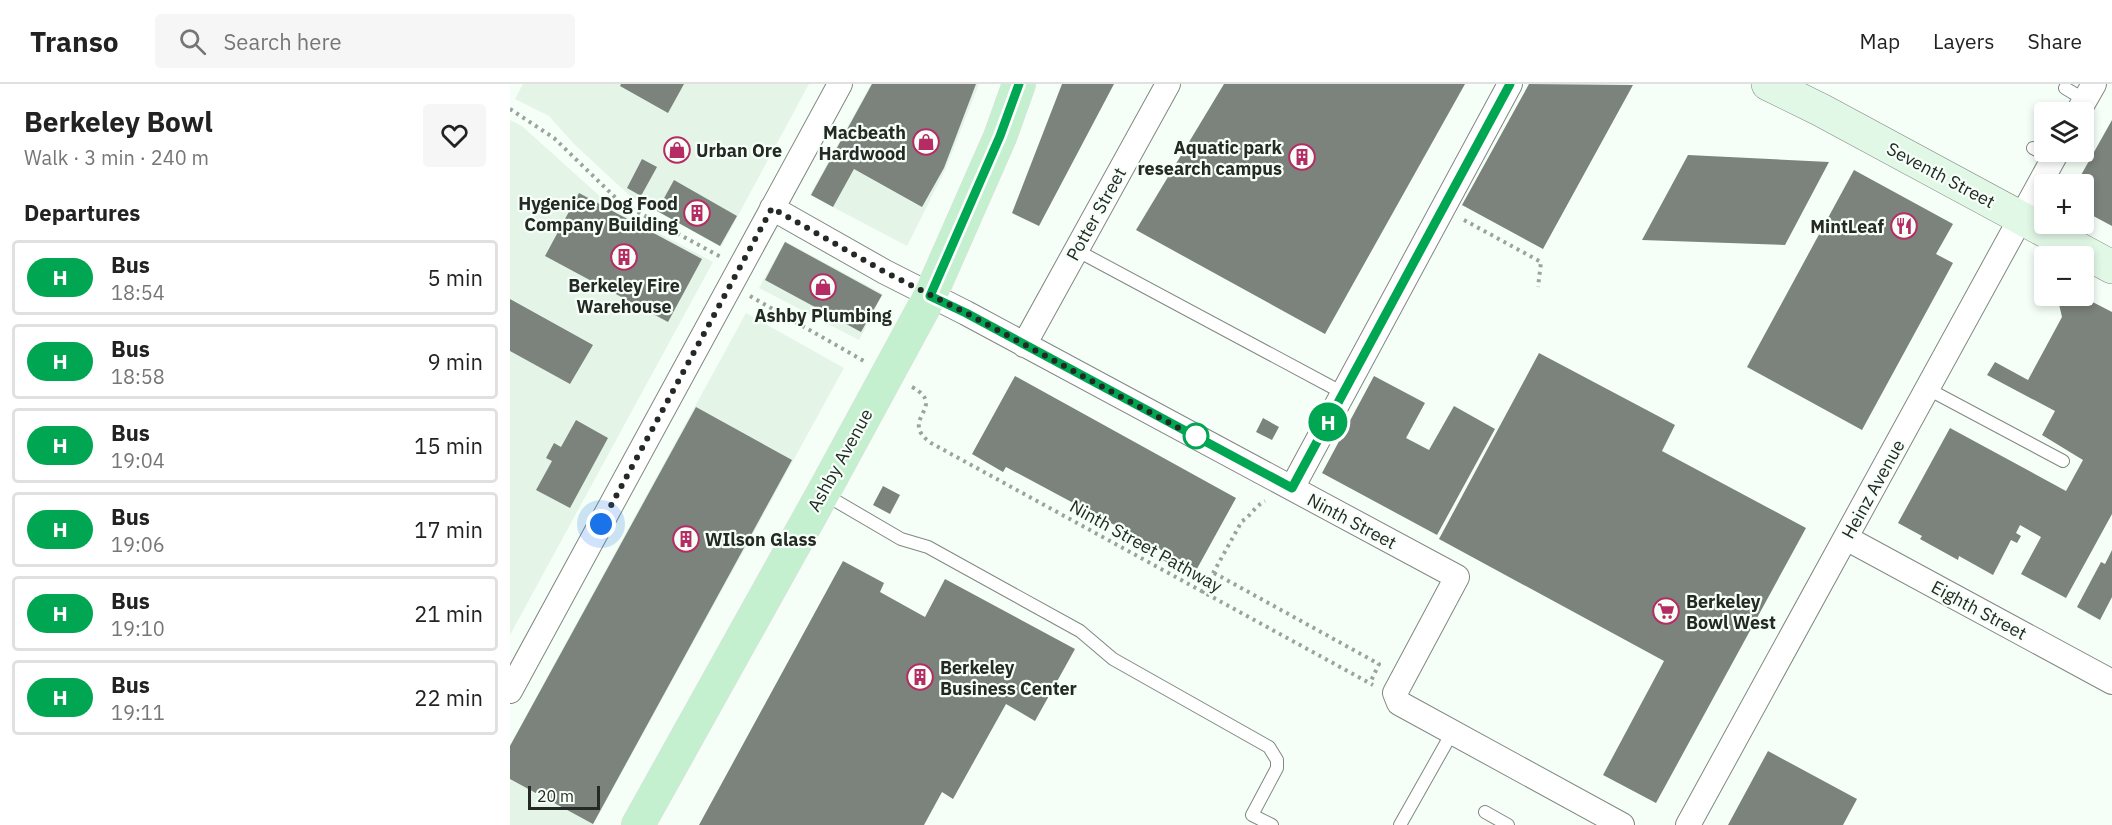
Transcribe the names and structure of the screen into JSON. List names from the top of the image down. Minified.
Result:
{"streets":{"main road":["Ashby Avenue"],"street":["Seventh Street","Potter Street","Heinz Avenue","Ninth Street","Eighth Street"],"path":["Ninth Street Pathway"]},"crossings":[["Seventh Street","Heinz Avenue"],["Potter Street","Ninth Street"],["Ashby Avenue","Ninth Street"],["Heinz Avenue","Eighth Street"],["Ninth Street","Ninth Street Pathway"]],"places":{"shop":["Macbeath Hardwood","Urban Ore","Ashby Plumbing"],"building":["Aquatic park research campus","Hygenice Dog Food Company Building","Berkeley Fire Warehouse","WIlson Glass","Berkeley Business Center"],"restaurant":["MintLeaf"],"supermarket":["Berkeley Bowl West"]},"lines":["bus line H"],"scale_bar":"20 m","page":{"header":"Transo","search":"Search here","nav":["Map","Layers","Share"],"heading":[["Berkeley Bowl","Walk · 3 min · 240 m"],"Departures"],"on_map":"H","map_buttons":["+","−"],"list":[{"mark":"H","name":"Bus","note":"18:54","value":"5 min"},{"mark":"H","name":"Bus","note":"18:58","value":"9 min"},{"mark":"H","name":"Bus","note":"19:04","value":"15 min"},{"mark":"H","name":"Bus","note":"19:06","value":"17 min"},{"mark":"H","name":"Bus","note":"19:10","value":"21 min"},{"mark":"H","name":"Bus","note":"19:11","value":"22 min"}],"scale":"20 m"}}
